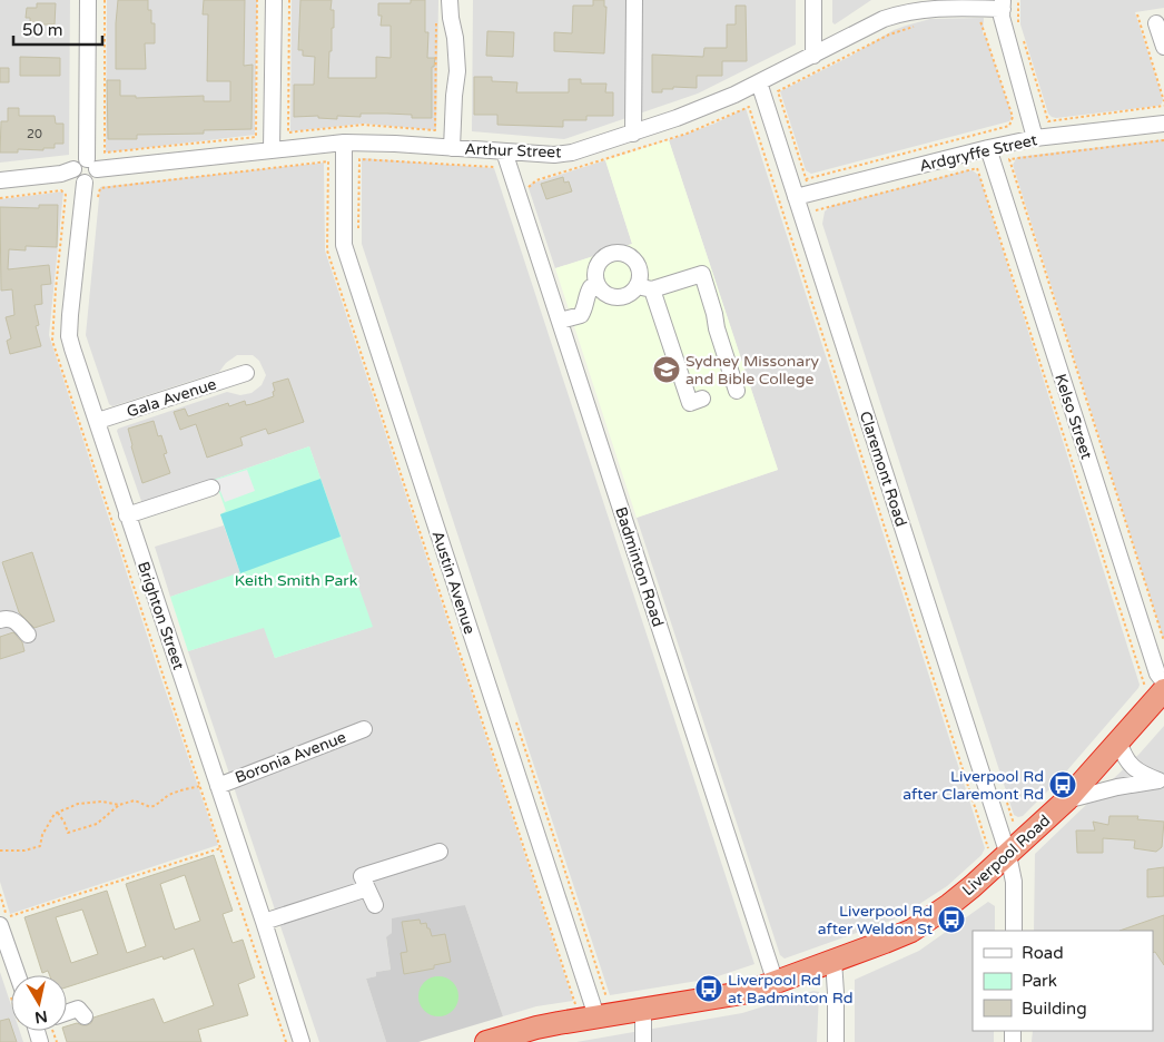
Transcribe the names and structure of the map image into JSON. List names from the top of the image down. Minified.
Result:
{"streets":{"highway":["Liverpool Road"],"street":["Arthur Street","Ardgryffe Street","Gala Avenue","Kelso Street","Claremont Road","Badminton Road","Austin Avenue","Brighton Street","Boronia Avenue"]},"crossings":[["Arthur Street","Claremont Road"],["Arthur Street","Badminton Road"],["Arthur Street","Austin Avenue"],["Arthur Street","Brighton Street"],["Ardgryffe Street","Kelso Street"],["Ardgryffe Street","Claremont Road"],["Gala Avenue","Brighton Street"],["Claremont Road","Liverpool Road"],["Badminton Road","Liverpool Road"],["Austin Avenue","Liverpool Road"],["Brighton Street","Boronia Avenue"]],"parks":["Keith Smith Park"],"places":{"school or university":["Sydney Missonary and Bible College"],"bus stop":["Liverpool Rd after Claremont Rd","Liverpool Rd after Weldon St","Liverpool Rd at Badminton Rd"]},"house_numbers":["20"],"legend":["Road","Park","Building"],"scale_bar":"50 m","north":"bottom"}
